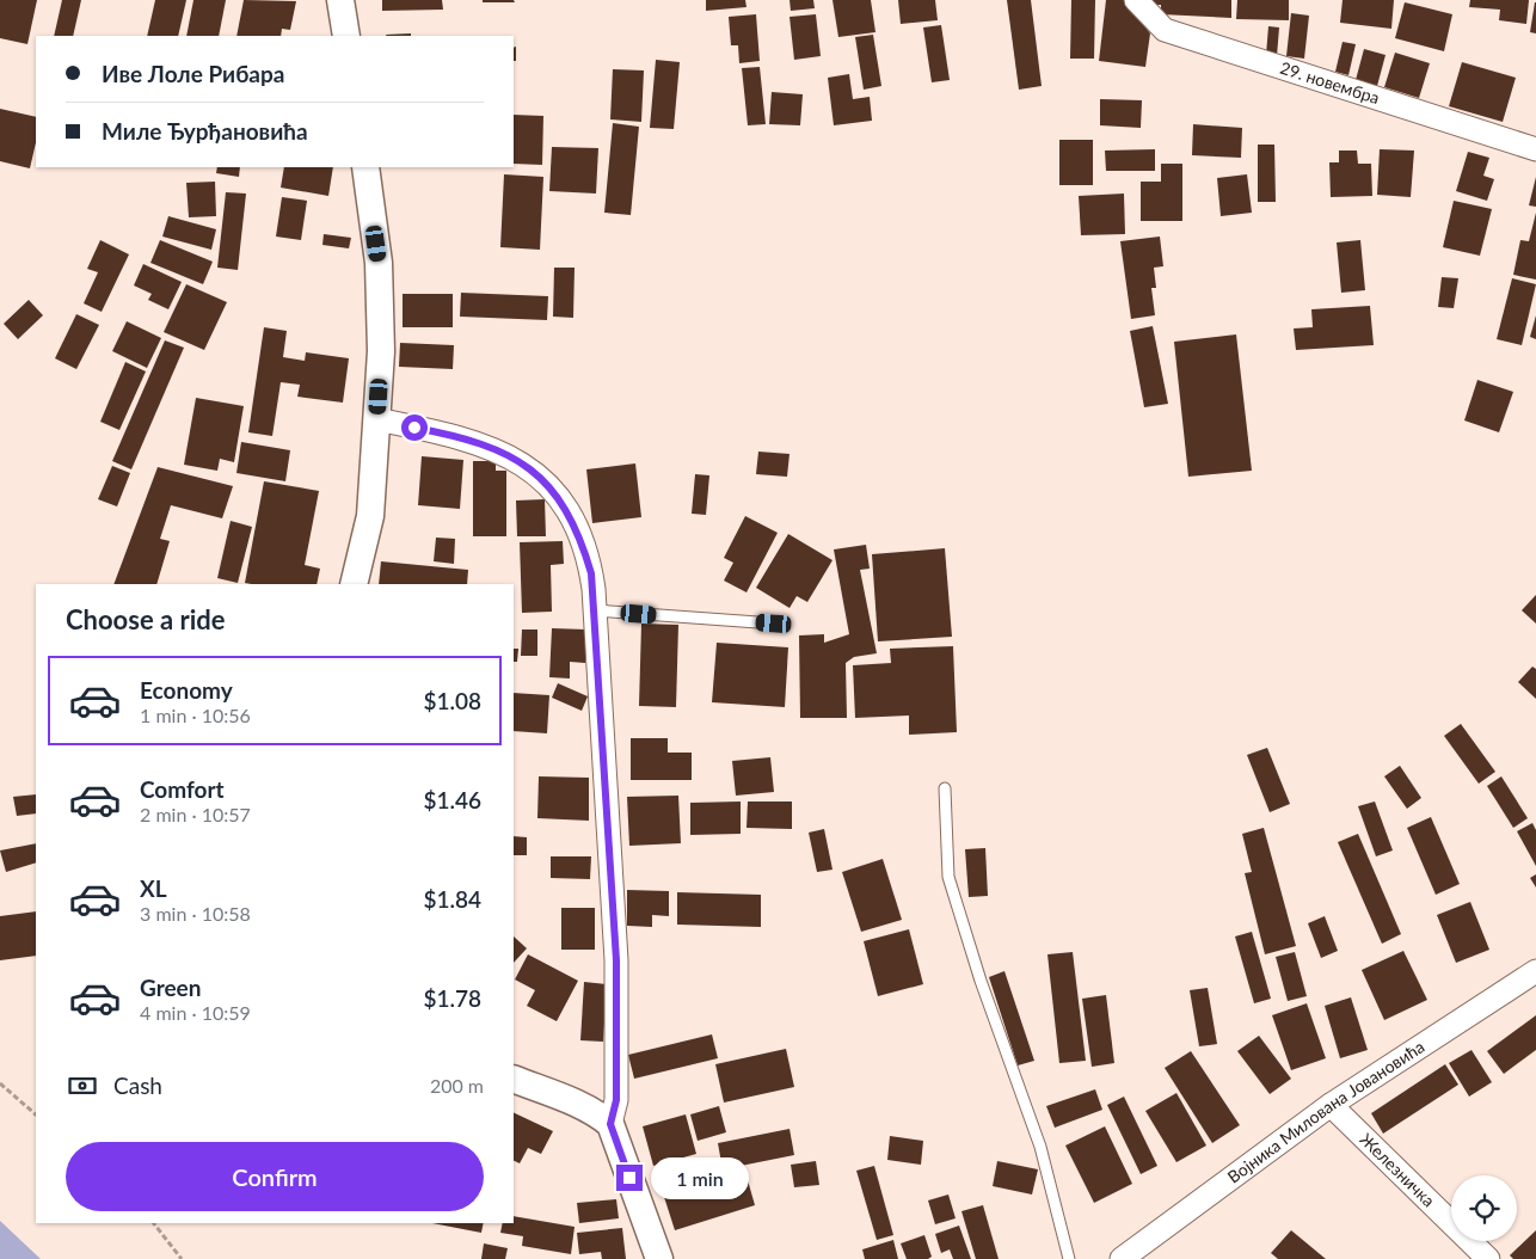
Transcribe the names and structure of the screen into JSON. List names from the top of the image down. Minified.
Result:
{"streets":{"street":["29. новембра","Војника Милована Јовановића","Железничка"]},"crossings":[["Војника Милована Јовановића","Железничка"]],"page":{"banner":["Иве Лоле Рибара","Миле Ђурђановића"],"heading":"Choose a ride","list":[{"name":"Economy","note":"1 min · 10:56","value":"$1.08"},{"name":"Comfort","note":"2 min · 10:57","value":"$1.46"},{"name":"XL","note":"3 min · 10:58","value":"$1.84"},{"name":"Green","note":"4 min · 10:59","value":"$1.78"}],"pay":["Cash","200 m"],"buttons":"Confirm","bubble":"1 min"}}
